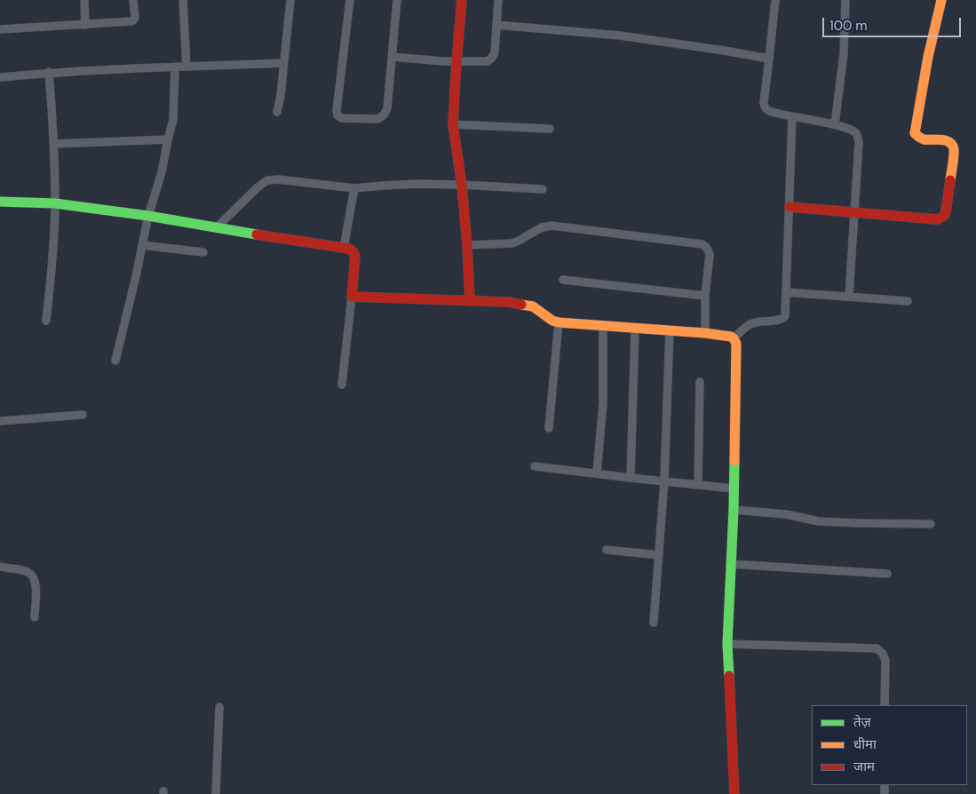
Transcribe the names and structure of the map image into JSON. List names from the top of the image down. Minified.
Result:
{"legend":["तेज़","धीमा","जाम"],"scale_bar":"100 m"}
